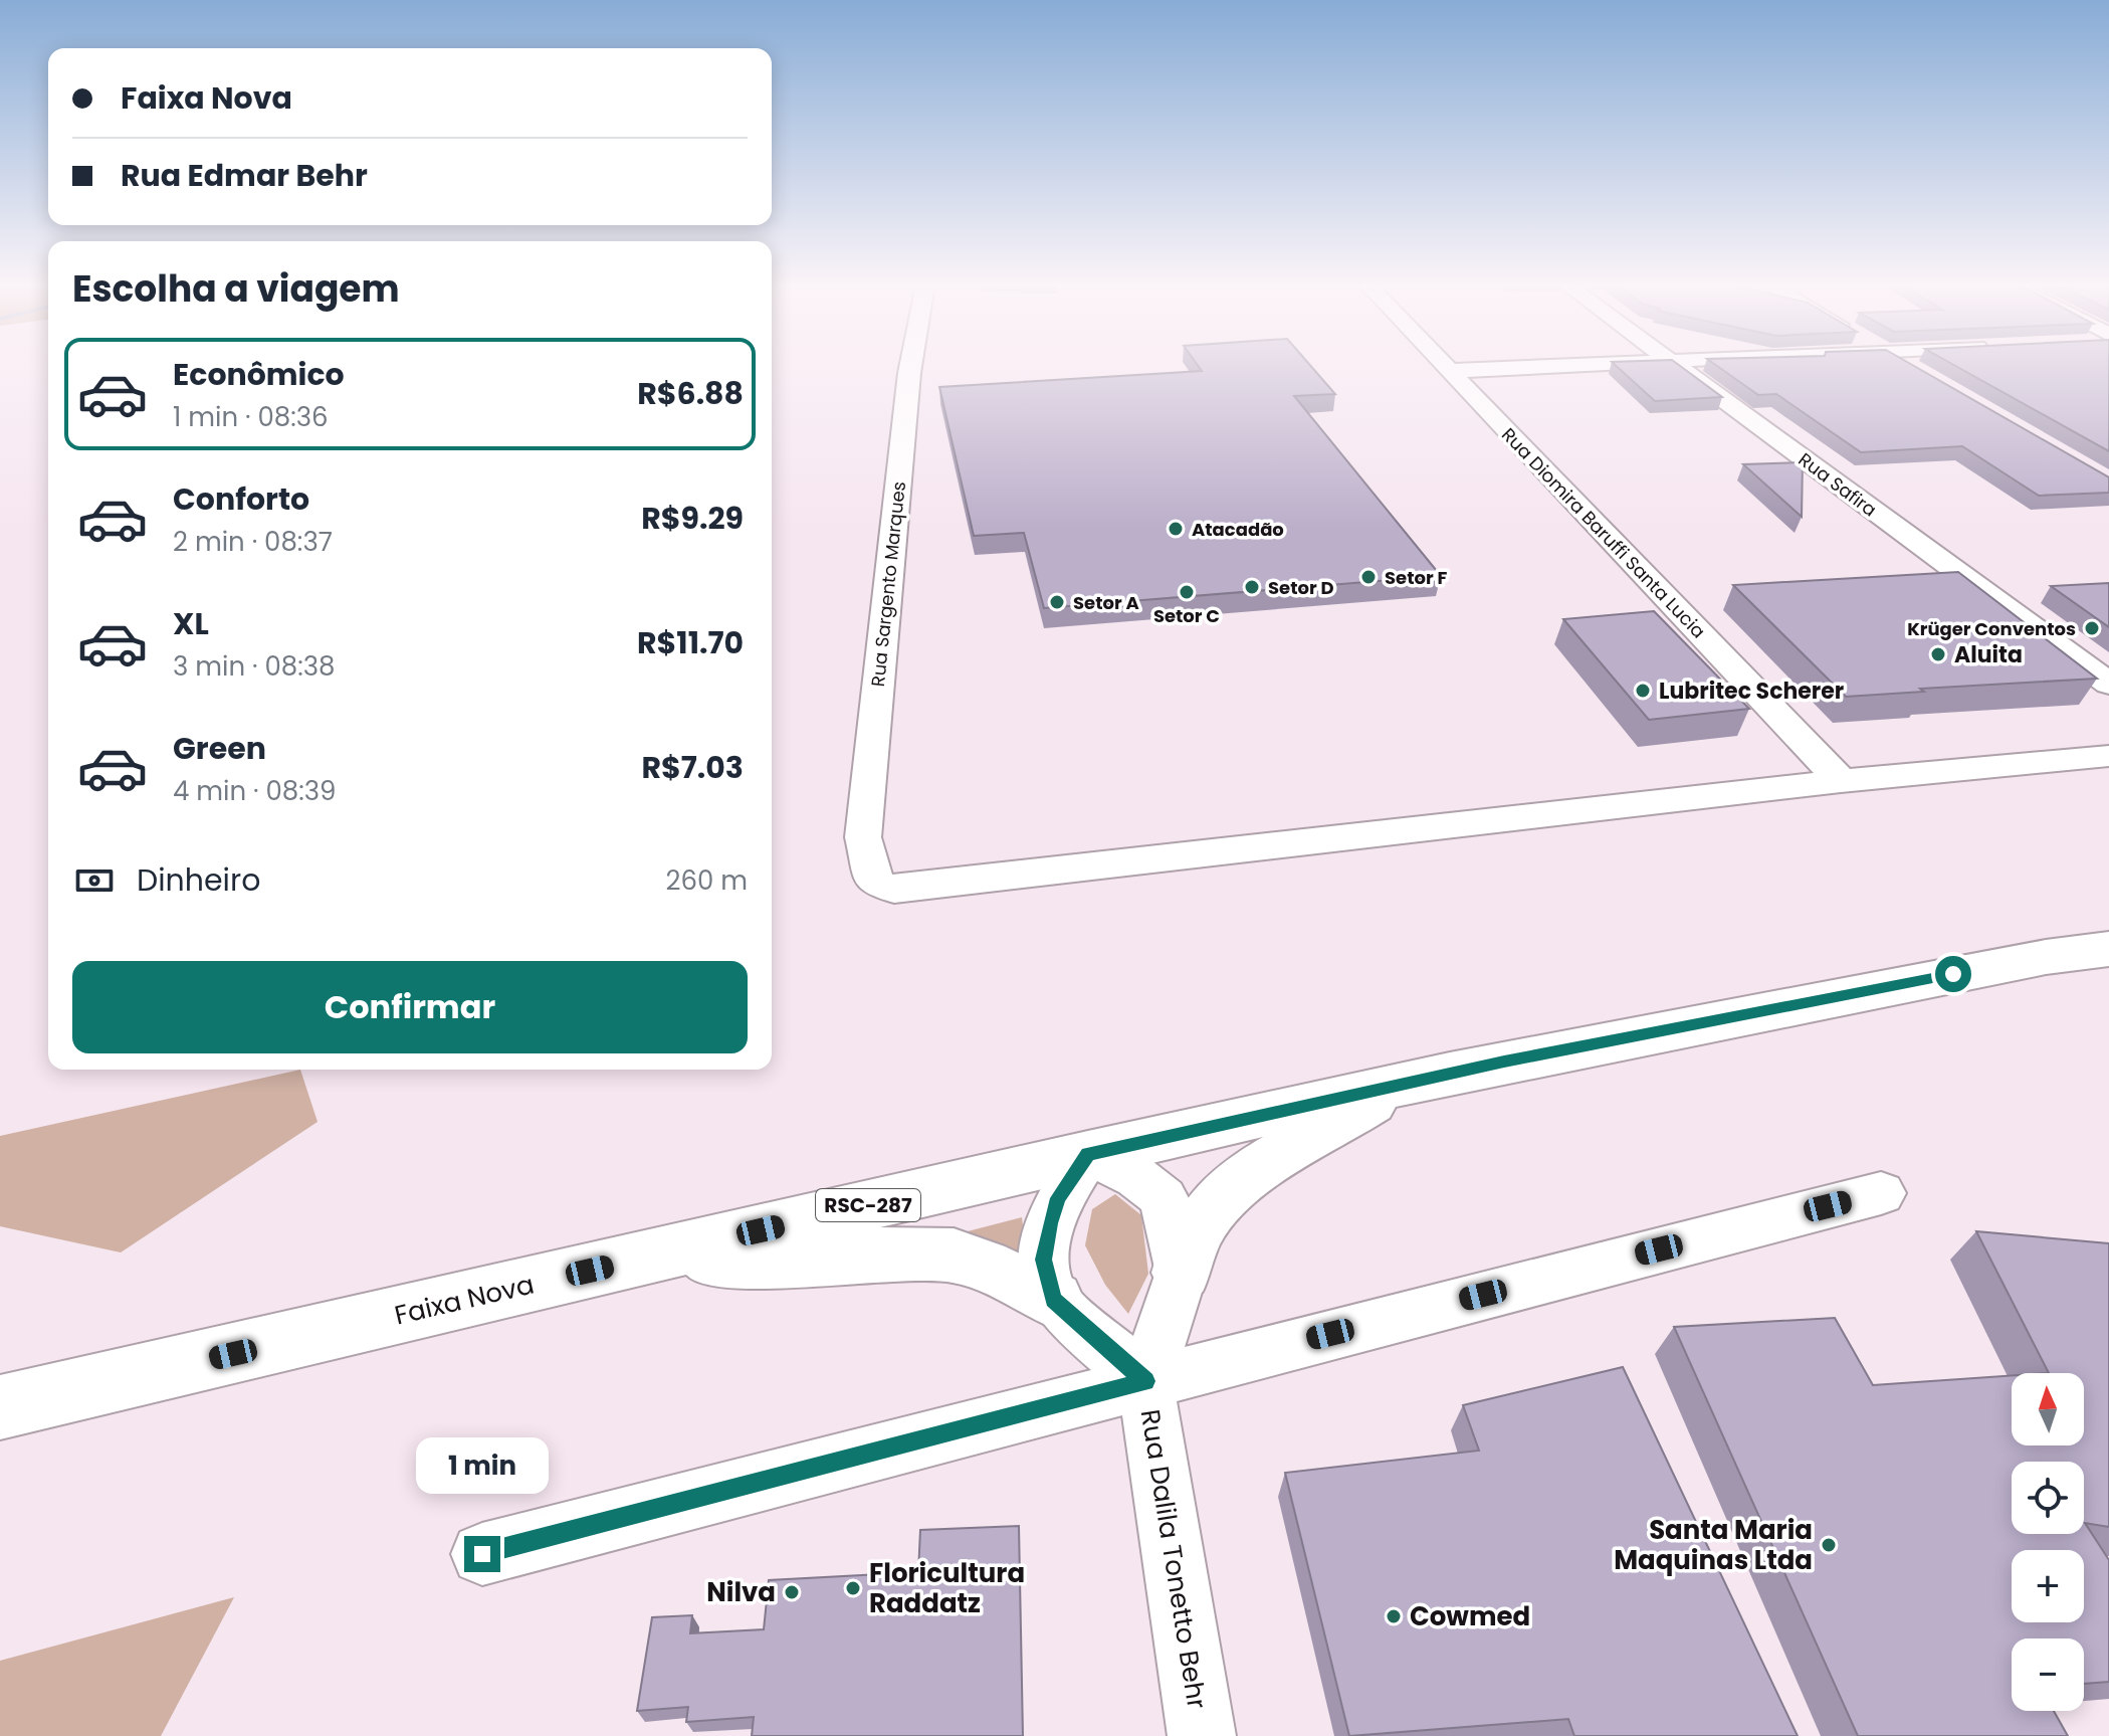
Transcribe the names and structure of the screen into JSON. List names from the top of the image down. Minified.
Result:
{"streets":{"highway":["RSC-287","Faixa Nova"],"street":["Rua Safira","Rua Diomira Baruffi Santa Lucia","Rua Sargento Marques","Rua Dalila Tonetto Behr"]},"crossings":[["Rua Diomira Baruffi Santa Lucia","Rua Sargento Marques"]],"places":["Atacadão","Setor F","Setor D","Setor C","Setor A","Krüger Conventos","Aluita","Lubritec Scherer","Santa Maria Maquinas Ltda","Floricultura Raddatz","Nilva","Cowmed"],"north":"top","page":{"banner":["Faixa Nova","Rua Edmar Behr"],"heading":"Escolha a viagem","list":[{"name":"Econômico","note":"1 min · 08:36","value":"R$6.88"},{"name":"Conforto","note":"2 min · 08:37","value":"R$9.29"},{"name":"XL","note":"3 min · 08:38","value":"R$11.70"},{"name":"Green","note":"4 min · 08:39","value":"R$7.03"}],"pay":["Dinheiro","260 m"],"buttons":"Confirmar","map_buttons":["+","−"],"bubble":"1 min"}}
